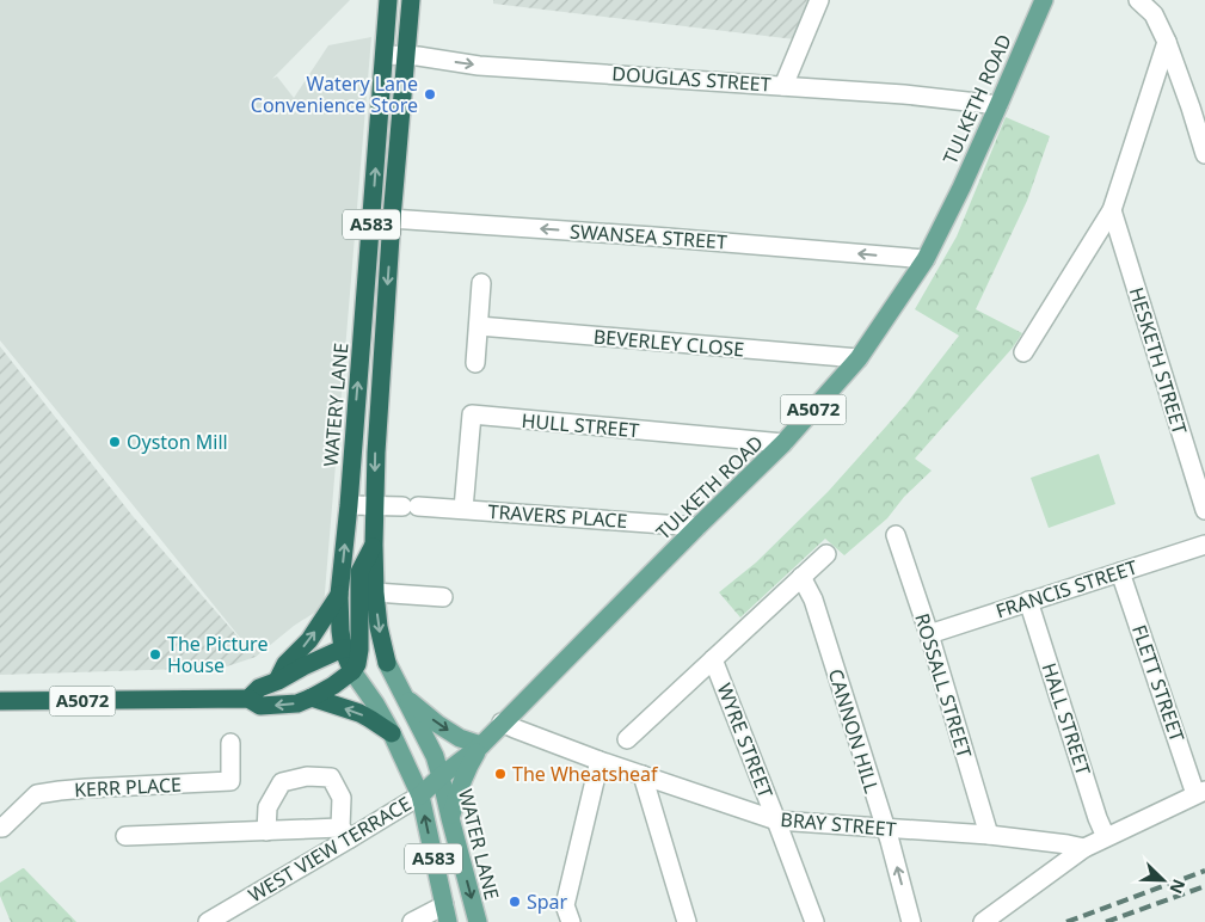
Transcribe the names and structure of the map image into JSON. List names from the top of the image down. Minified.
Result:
{"streets":{"highway":["A583","WATERY LANE","A5072"],"main road":["TULKETH ROAD","WATER LANE"],"street":["DOUGLAS STREET","SWANSEA STREET","BEVERLEY CLOSE","HESKETH STREET","HULL STREET","TRAVERS PLACE","FRANCIS STREET","FLETT STREET","ROSSALL STREET","HALL STREET","CANNON HILL","WYRE STREET","KERR PLACE","BRAY STREET","WEST VIEW TERRACE"]},"crossings":[["DOUGLAS STREET","TULKETH ROAD"],["DOUGLAS STREET","A583"],["DOUGLAS STREET","WATERY LANE"],["TULKETH ROAD","A583"],["TULKETH ROAD","SWANSEA STREET"],["TULKETH ROAD","BEVERLEY CLOSE"],["TULKETH ROAD","WATERY LANE"],["TULKETH ROAD","A5072"],["TULKETH ROAD","HULL STREET"],["TULKETH ROAD","TRAVERS PLACE"],["TULKETH ROAD","BRAY STREET"],["TULKETH ROAD","WATER LANE"],["TULKETH ROAD","WEST VIEW TERRACE"],["A583","SWANSEA STREET"],["A583","WATERY LANE"],["A583","TRAVERS PLACE"],["A583","WATER LANE"],["A583","WEST VIEW TERRACE"],["SWANSEA STREET","WATERY LANE"],["WATERY LANE","A5072"],["WATERY LANE","TRAVERS PLACE"],["WATERY LANE","WEST VIEW TERRACE"],["A5072","WATER LANE"],["HULL STREET","TRAVERS PLACE"],["FRANCIS STREET","FLETT STREET"],["FRANCIS STREET","ROSSALL STREET"],["FRANCIS STREET","HALL STREET"],["ROSSALL STREET","BRAY STREET"],["CANNON HILL","BRAY STREET"],["WYRE STREET","BRAY STREET"]],"one_way":["DOUGLAS STREET","SWANSEA STREET"],"places":["Watery Lane Convenience Store","Oyston Mill","The Picture House","The Wheatsheaf","Spar"],"north":"bottom right"}
